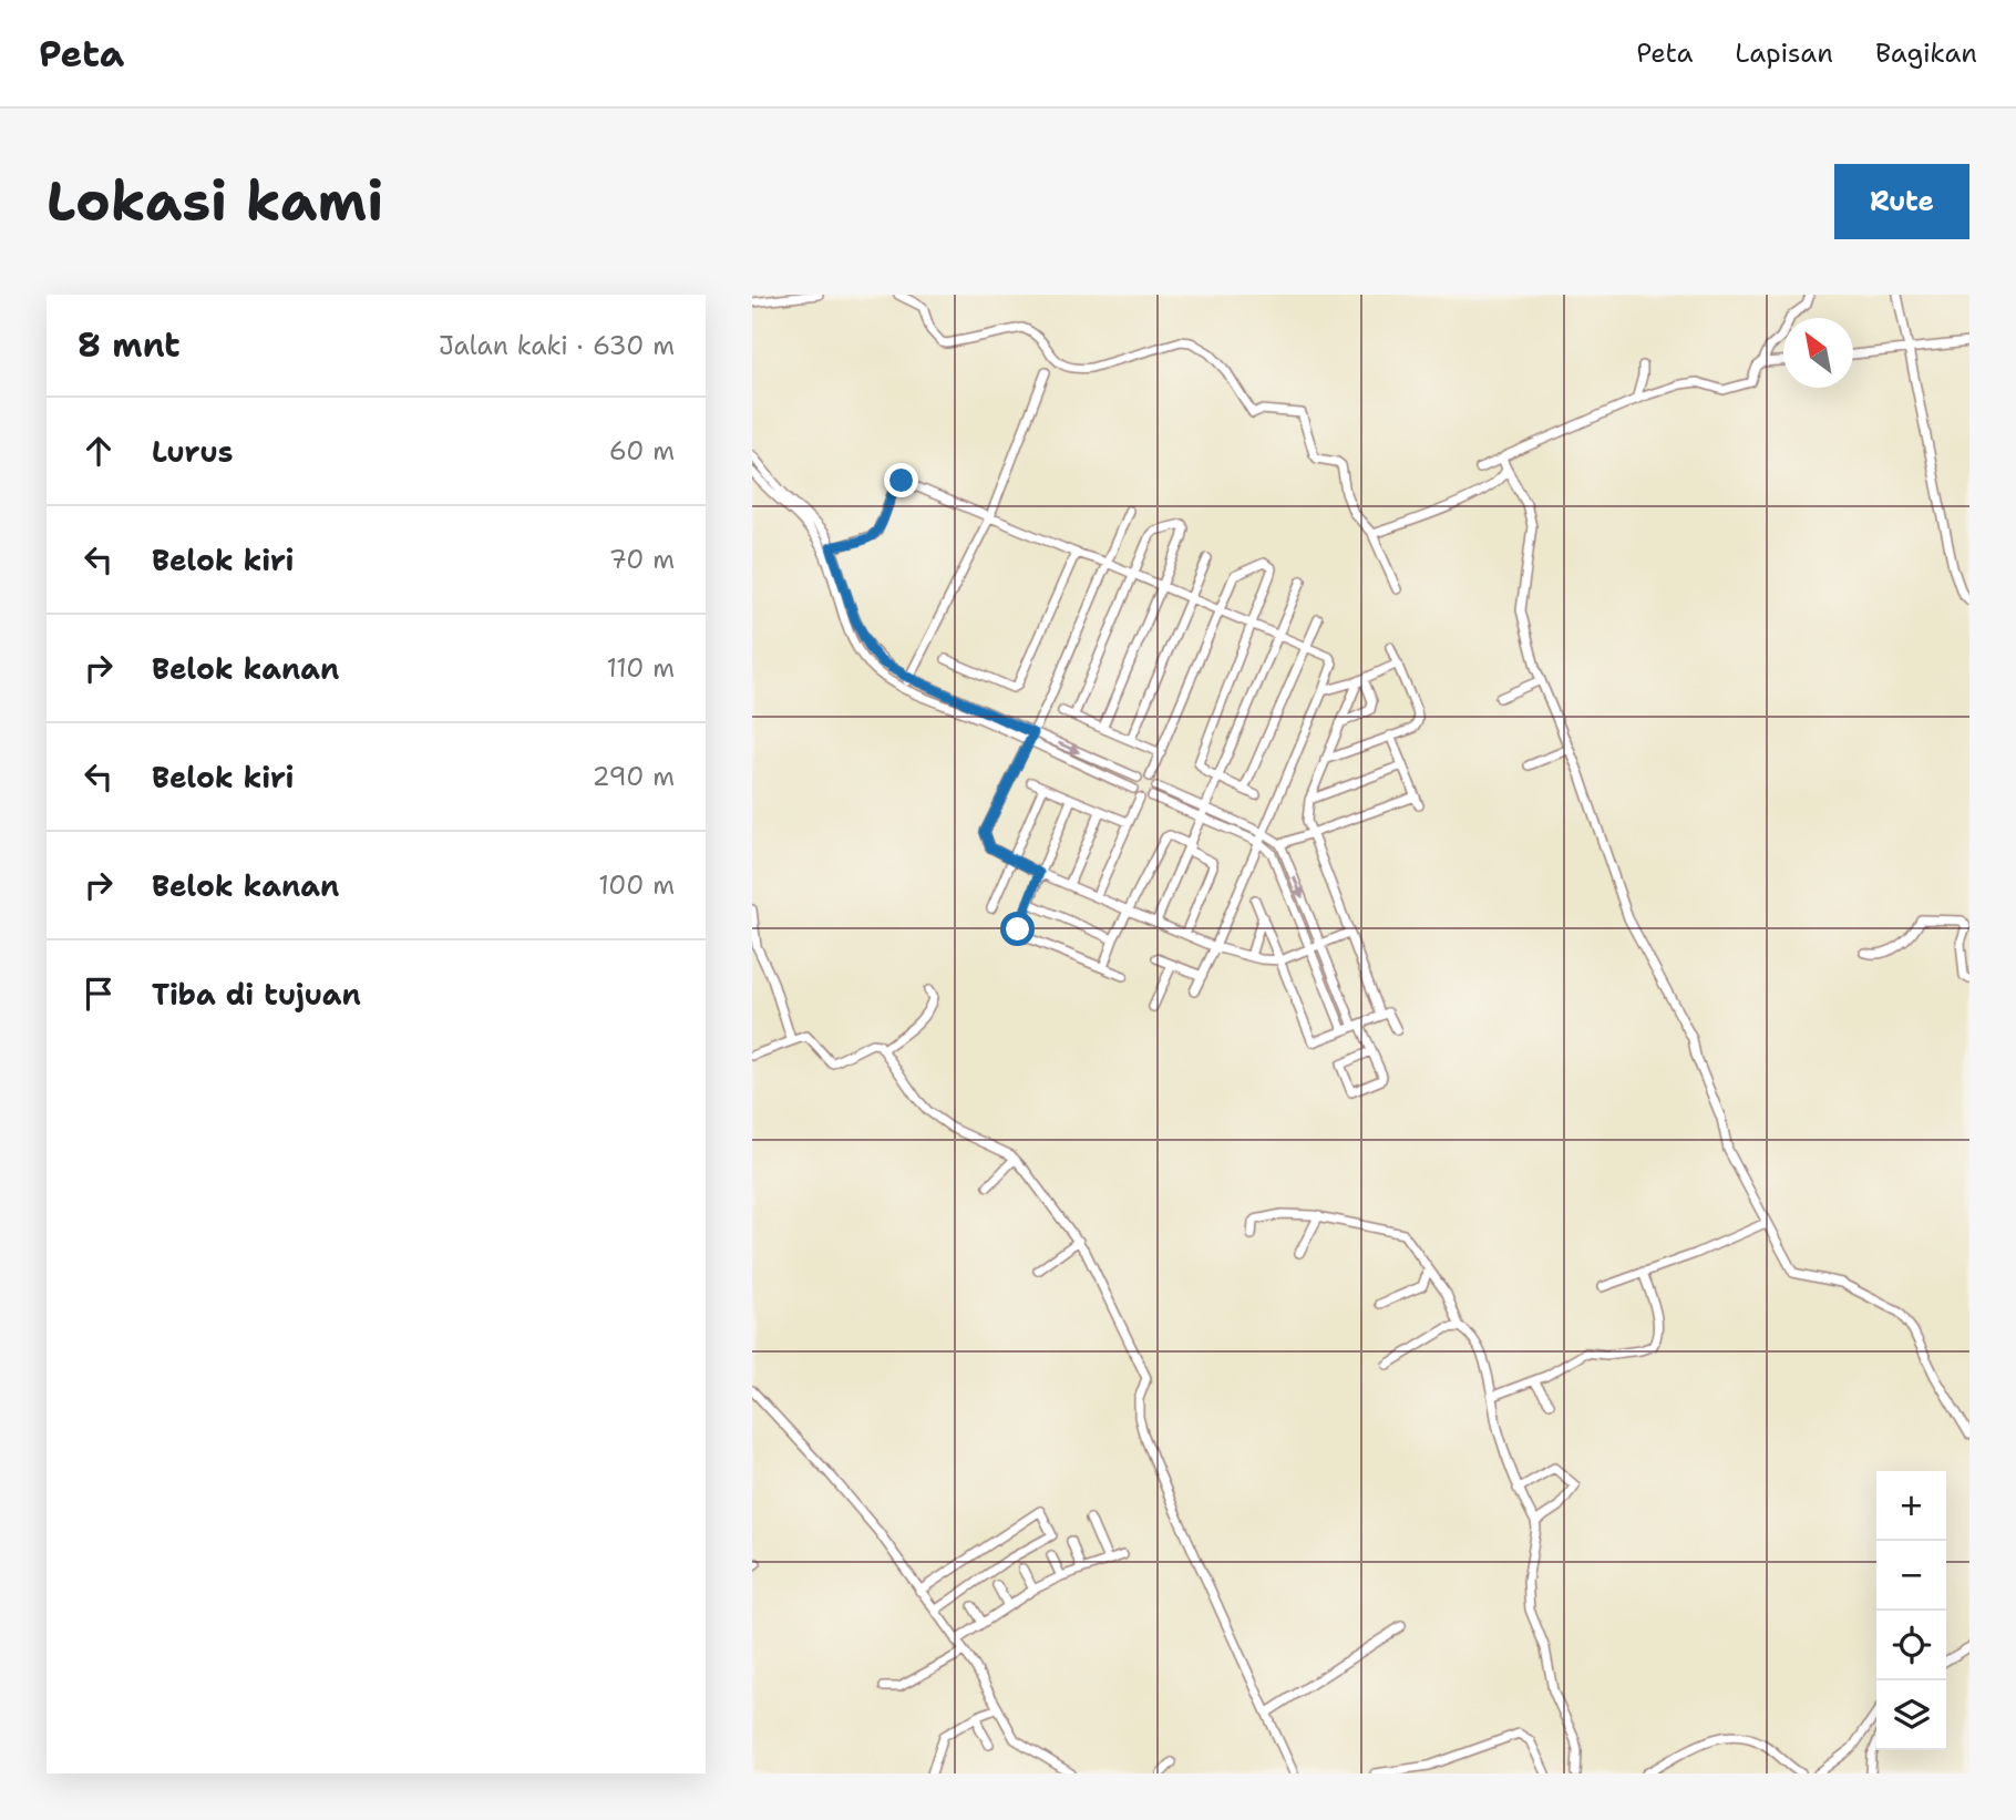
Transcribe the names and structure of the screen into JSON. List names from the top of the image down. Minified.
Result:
{"north":"top left","page":{"header":"Peta","nav":["Peta","Lapisan","Bagikan"],"buttons":"Rute","title":"Lokasi kami","heading":["8 mnt","Jalan kaki · 630 m"],"list":[["Lurus","60 m"],["Belok kiri","70 m"],["Belok kanan","110 m"],["Belok kiri","290 m"],["Belok kanan","100 m"],"Tiba di tujuan"],"map_buttons":["+","−"]}}
